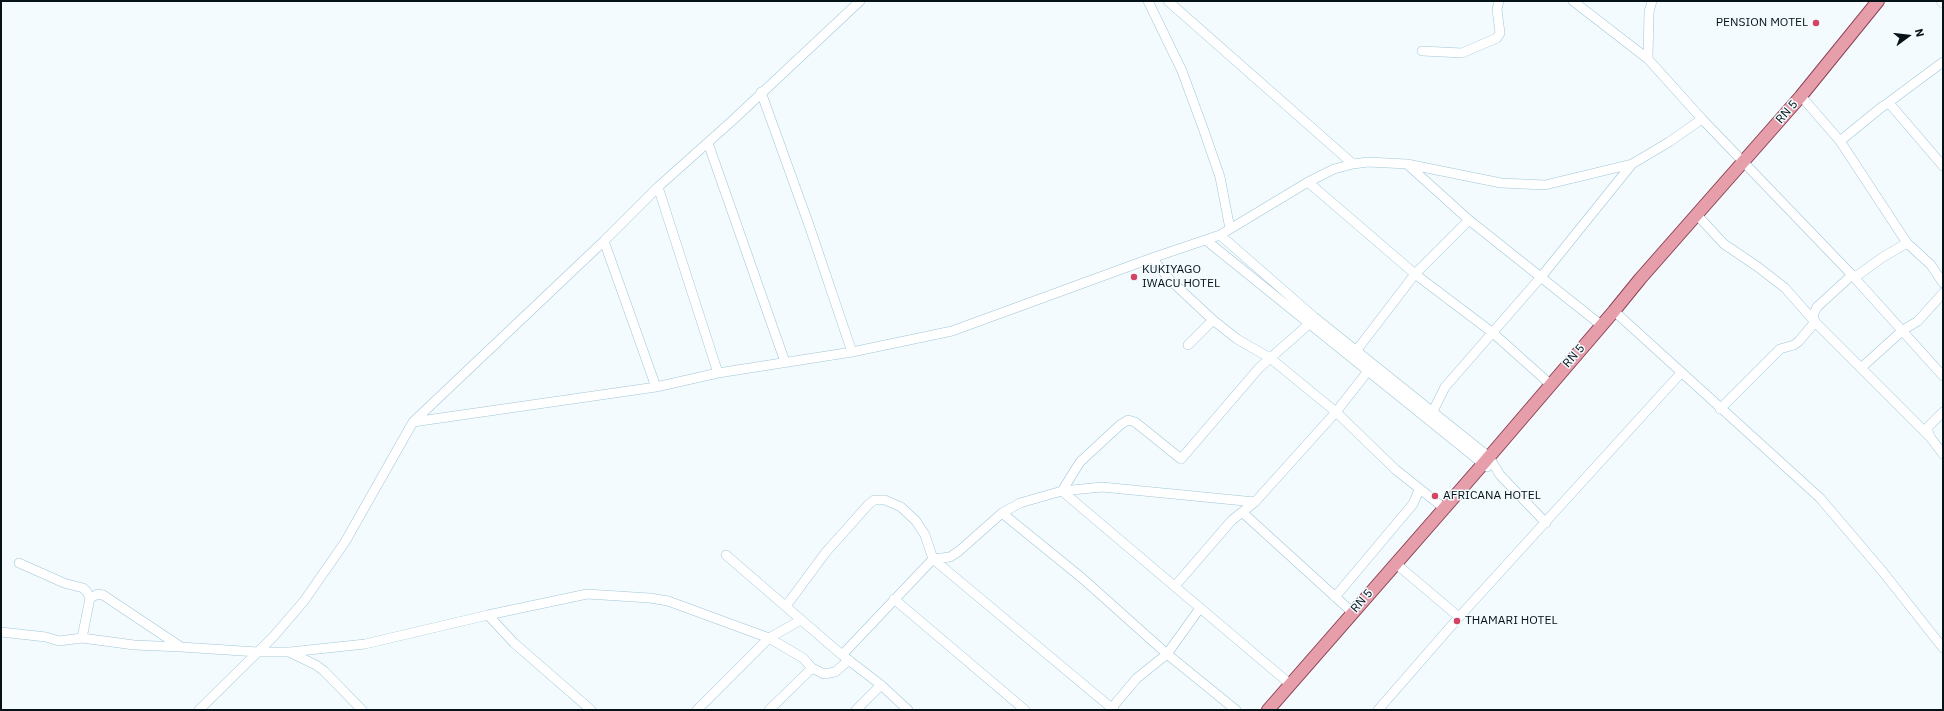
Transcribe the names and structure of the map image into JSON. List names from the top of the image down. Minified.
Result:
{"streets":{"main road":["RN 5"]},"places":["PENSION MOTEL","KUKIYAGO IWACU HOTEL","AFRICANA HOTEL","THAMARI HOTEL"],"north":"right"}
